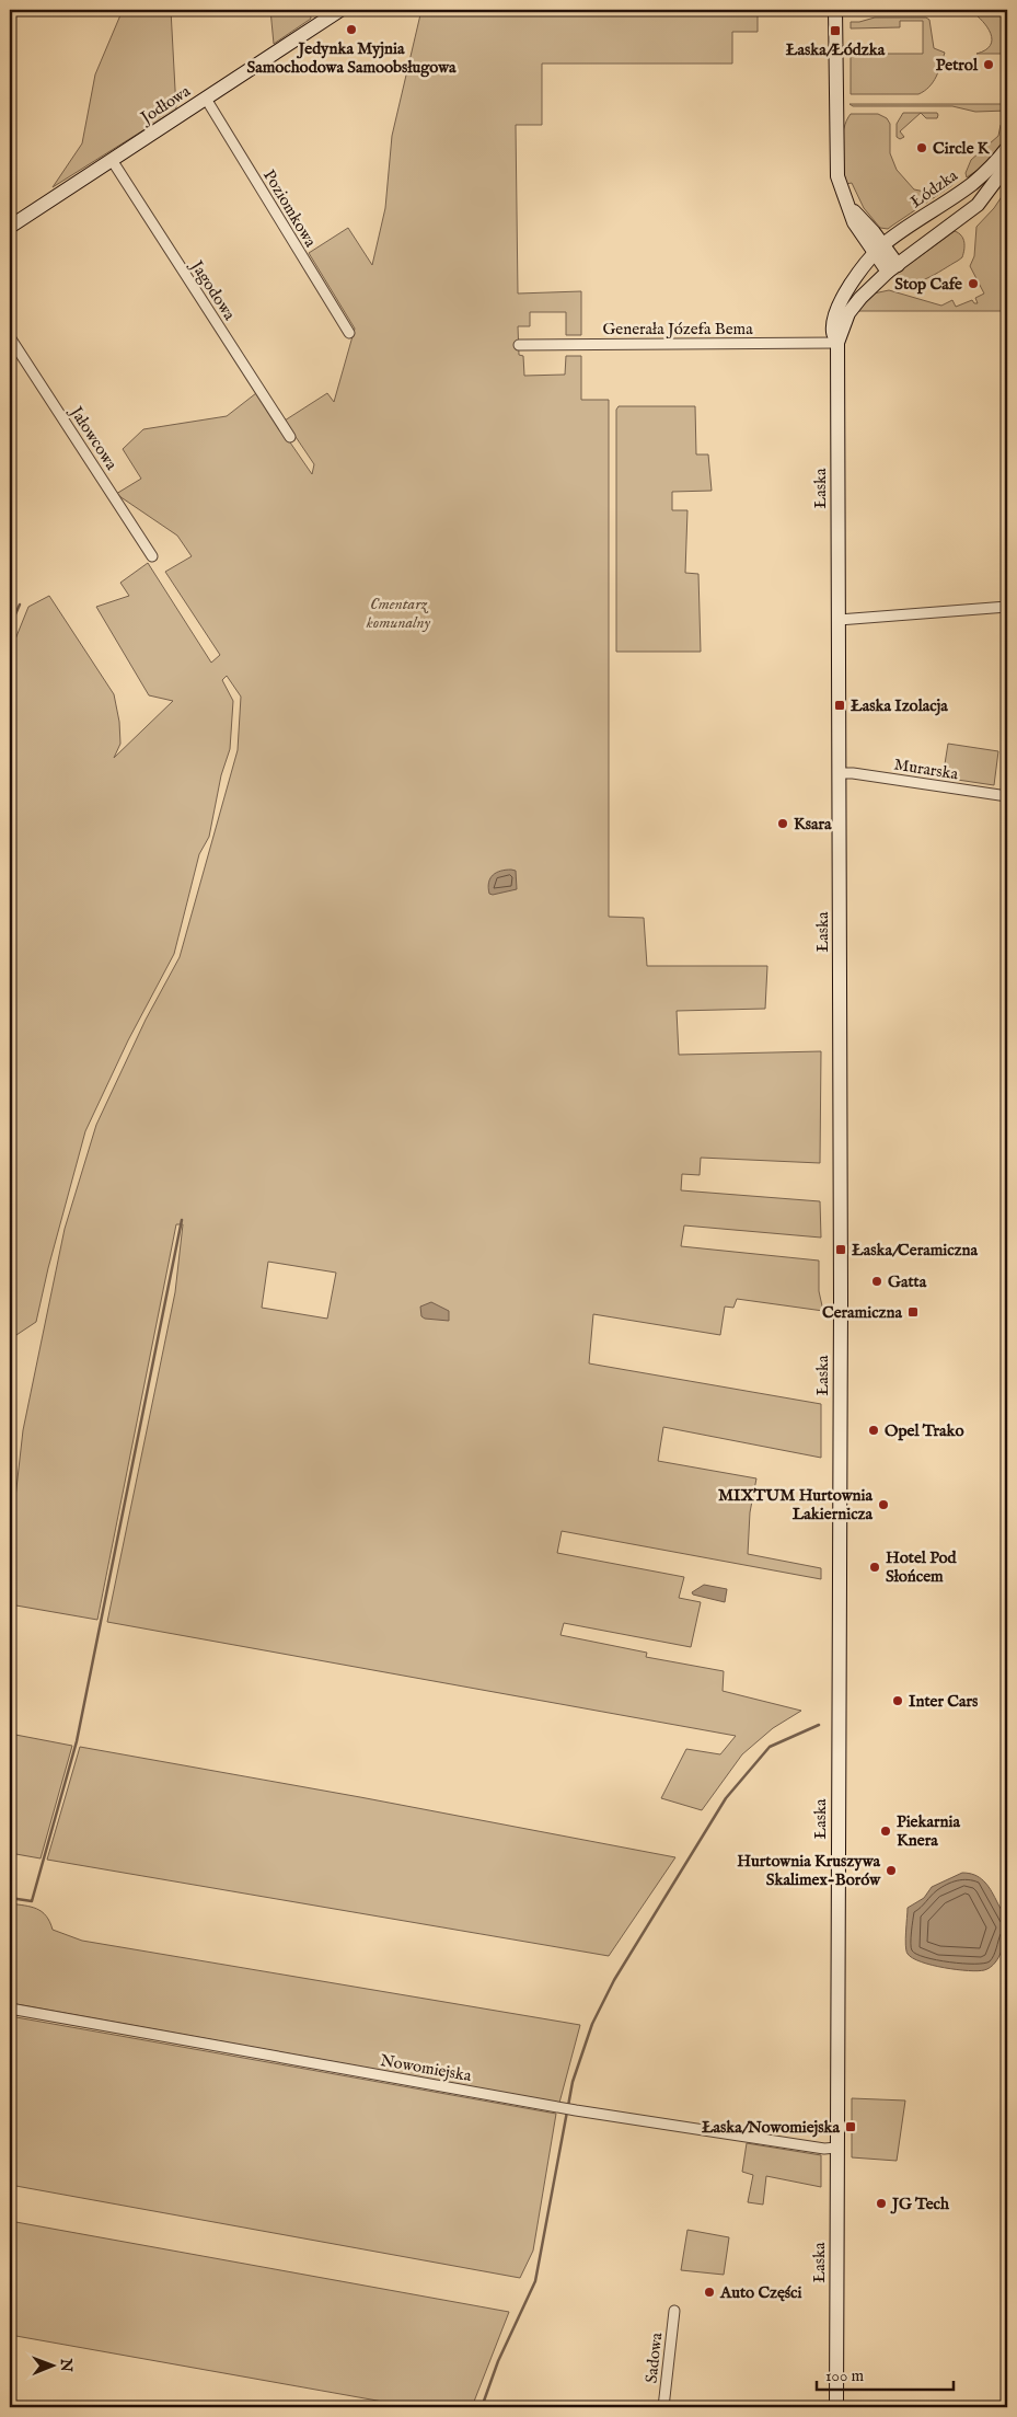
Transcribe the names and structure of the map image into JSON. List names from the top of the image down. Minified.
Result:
{"streets":{"main road":["Jodłowa","Łódzka","Łaska"],"street":["Poziomkowa","Jagodowa","Generała Józefa Bema","Jałowcowa","Murarska","Nowomiejska","Sadowa"]},"crossings":[["Jodłowa","Poziomkowa"],["Jodłowa","Jagodowa"],["Łódzka","Łaska"],["Generała Józefa Bema","Łaska"],["Łaska","Murarska"],["Łaska","Nowomiejska"]],"parks":["Cmentarz komunalny"],"places":{"other":["Jedynka Myjnia Samochodowa Samoobsługowa","Petrol","Circle K","Stop Cafe","Ksara","Gatta","Opel Trako","MIXTUM Hurtownia Lakiernicza","Hotel Pod Słońcem","Inter Cars","Piekarnia Knera","Hurtownia Kruszywa Skalimex-Borów","JG Tech","Auto Części"],"transit":["Łaska/Łódzka","Łaska Izolacja","Łaska/Ceramiczna","Ceramiczna","Łaska/Nowomiejska"]},"scale_bar":"100 m","north":"right"}
